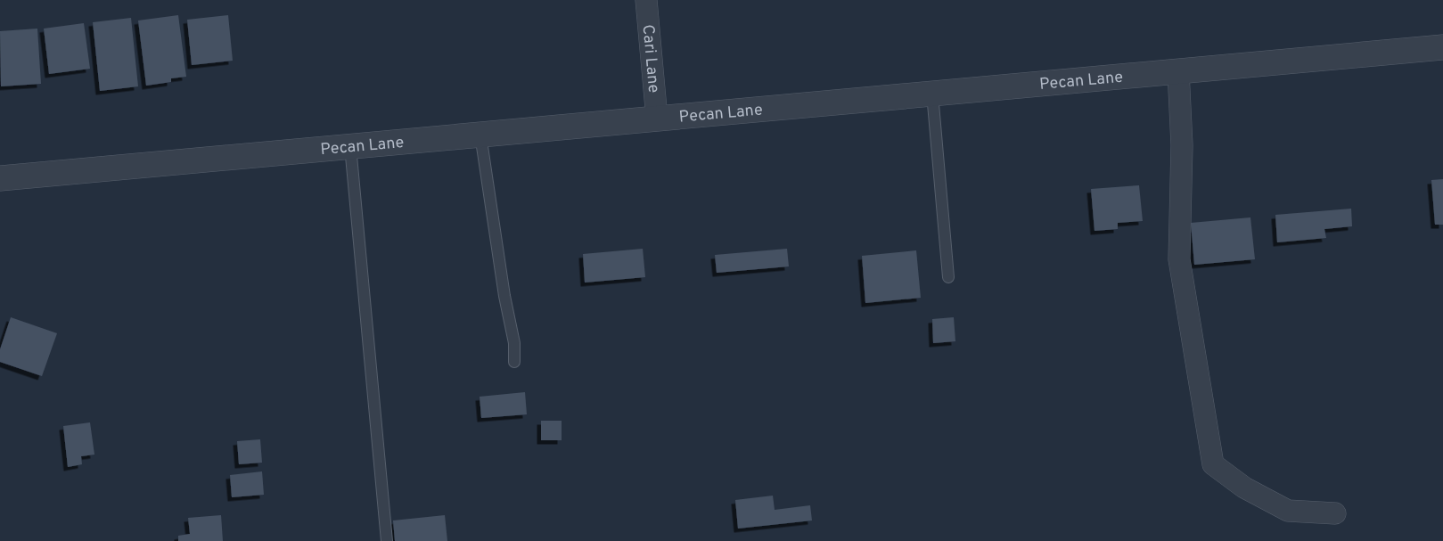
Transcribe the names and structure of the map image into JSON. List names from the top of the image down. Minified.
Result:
{"streets":{"street":["Cari Lane","Pecan Lane"]},"crossings":[["Cari Lane","Pecan Lane"]]}
